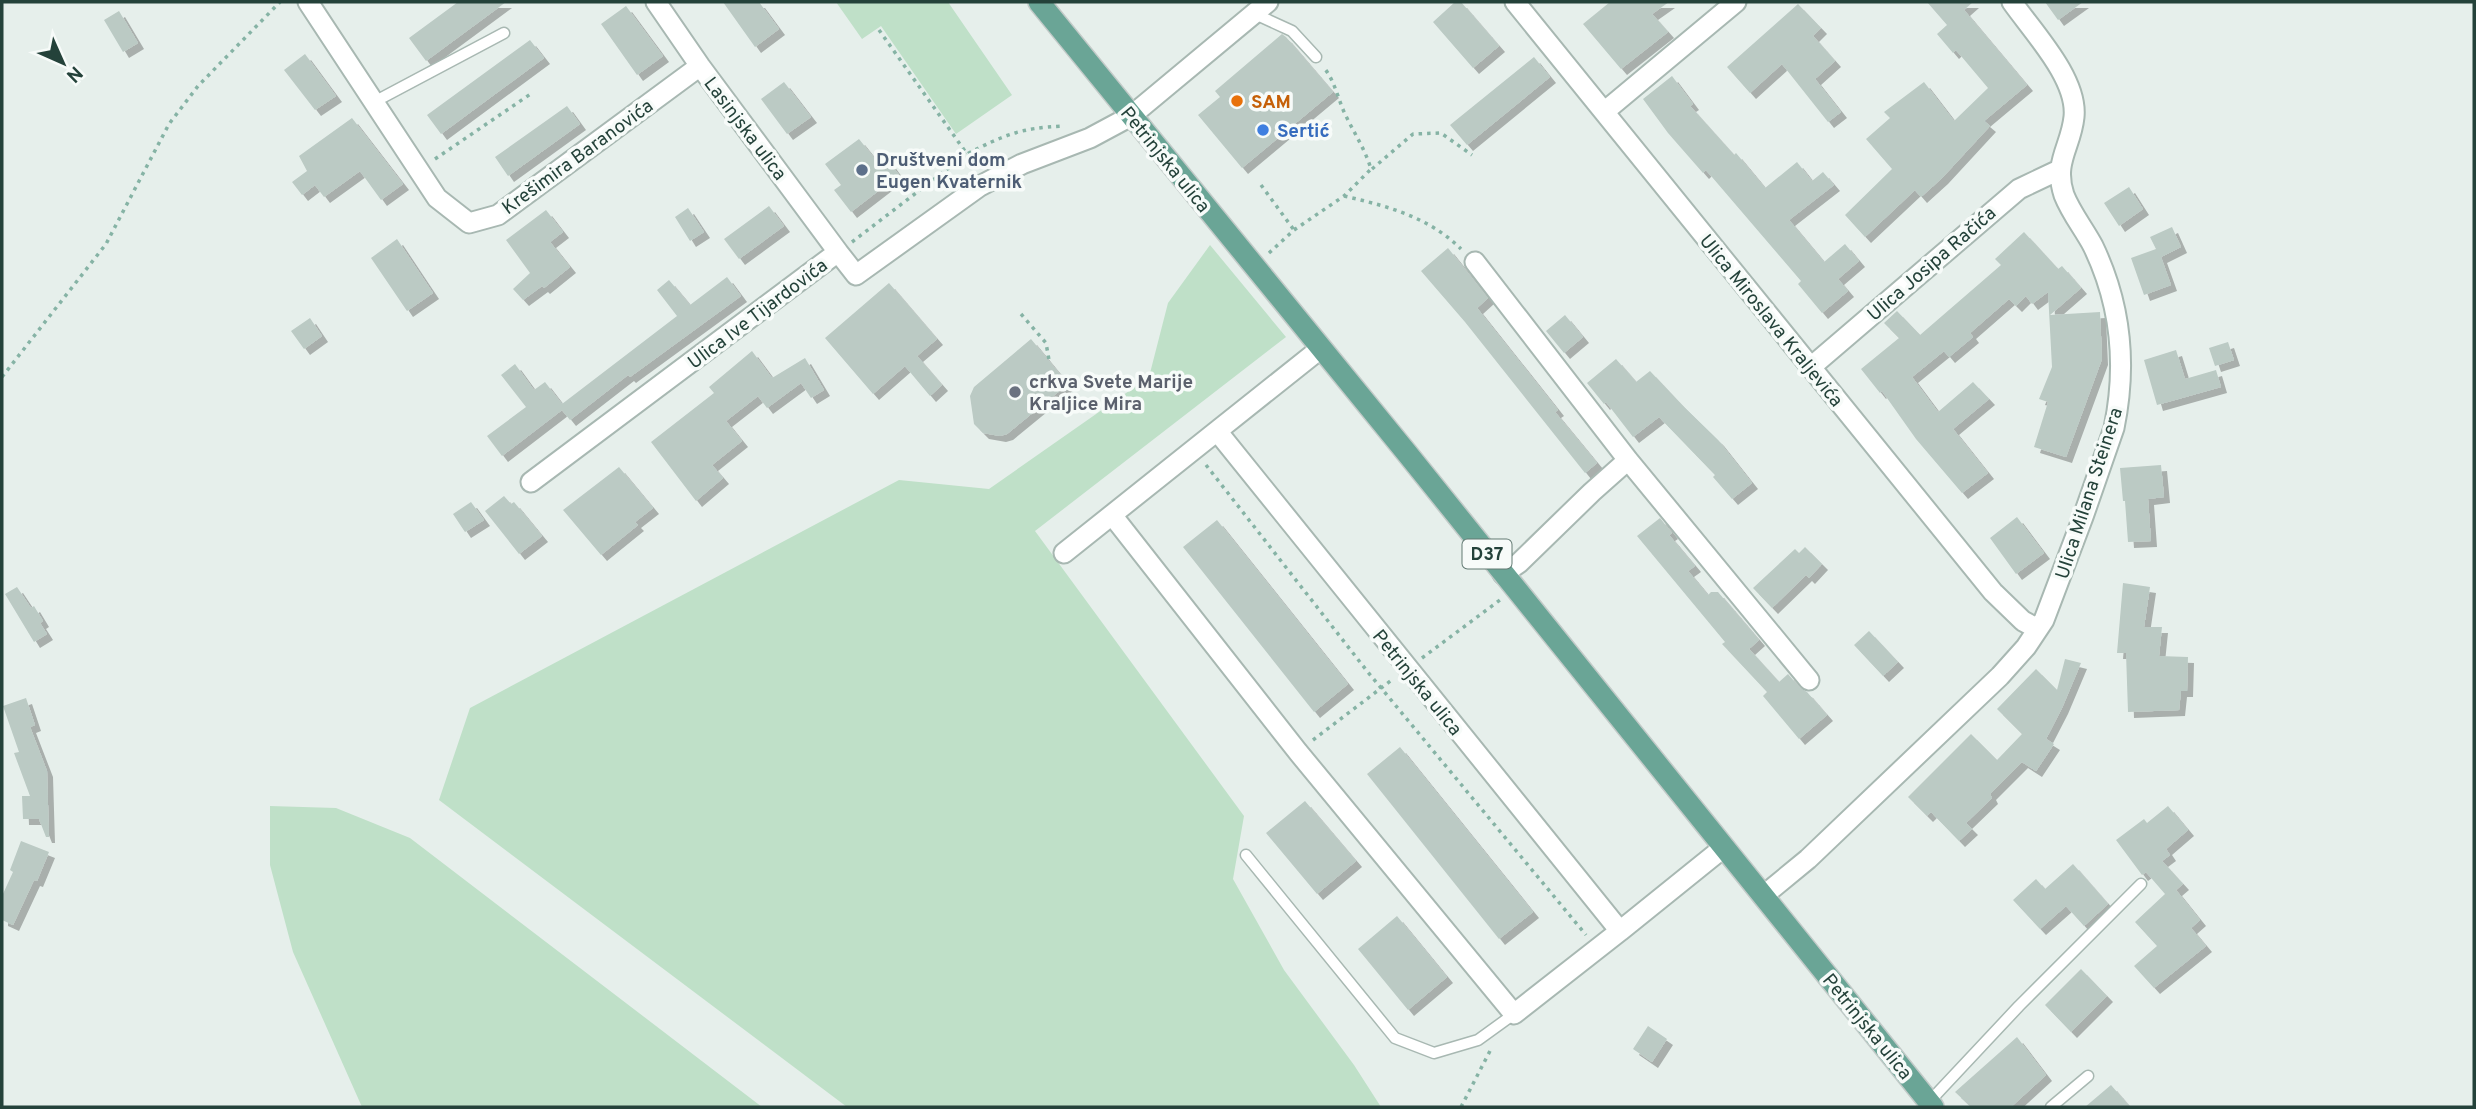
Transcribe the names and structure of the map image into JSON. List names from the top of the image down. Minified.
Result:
{"streets":{"main road":["Petrinjska ulica","D37"],"street":["Lasinjska ulica","Krešimira Baranovića","Ulica Josipa Račića","Ulica Ive Tijardovića","Ulica Miroslava Kraljevića","Ulica Milana Steinera"]},"crossings":[["Lasinjska ulica","Krešimira Baranovića"],["Lasinjska ulica","Ulica Ive Tijardovića"],["Petrinjska ulica","Ulica Ive Tijardovića"],["Petrinjska ulica","Ulica Milana Steinera"],["Ulica Josipa Račića","Ulica Miroslava Kraljevića"],["Ulica Josipa Račića","Ulica Milana Steinera"],["Ulica Miroslava Kraljevića","Ulica Milana Steinera"]],"places":["SAM","Sertić","Društveni dom Eugen Kvaternik","crkva Svete Marije Kraljice Mira"],"north":"bottom right"}
